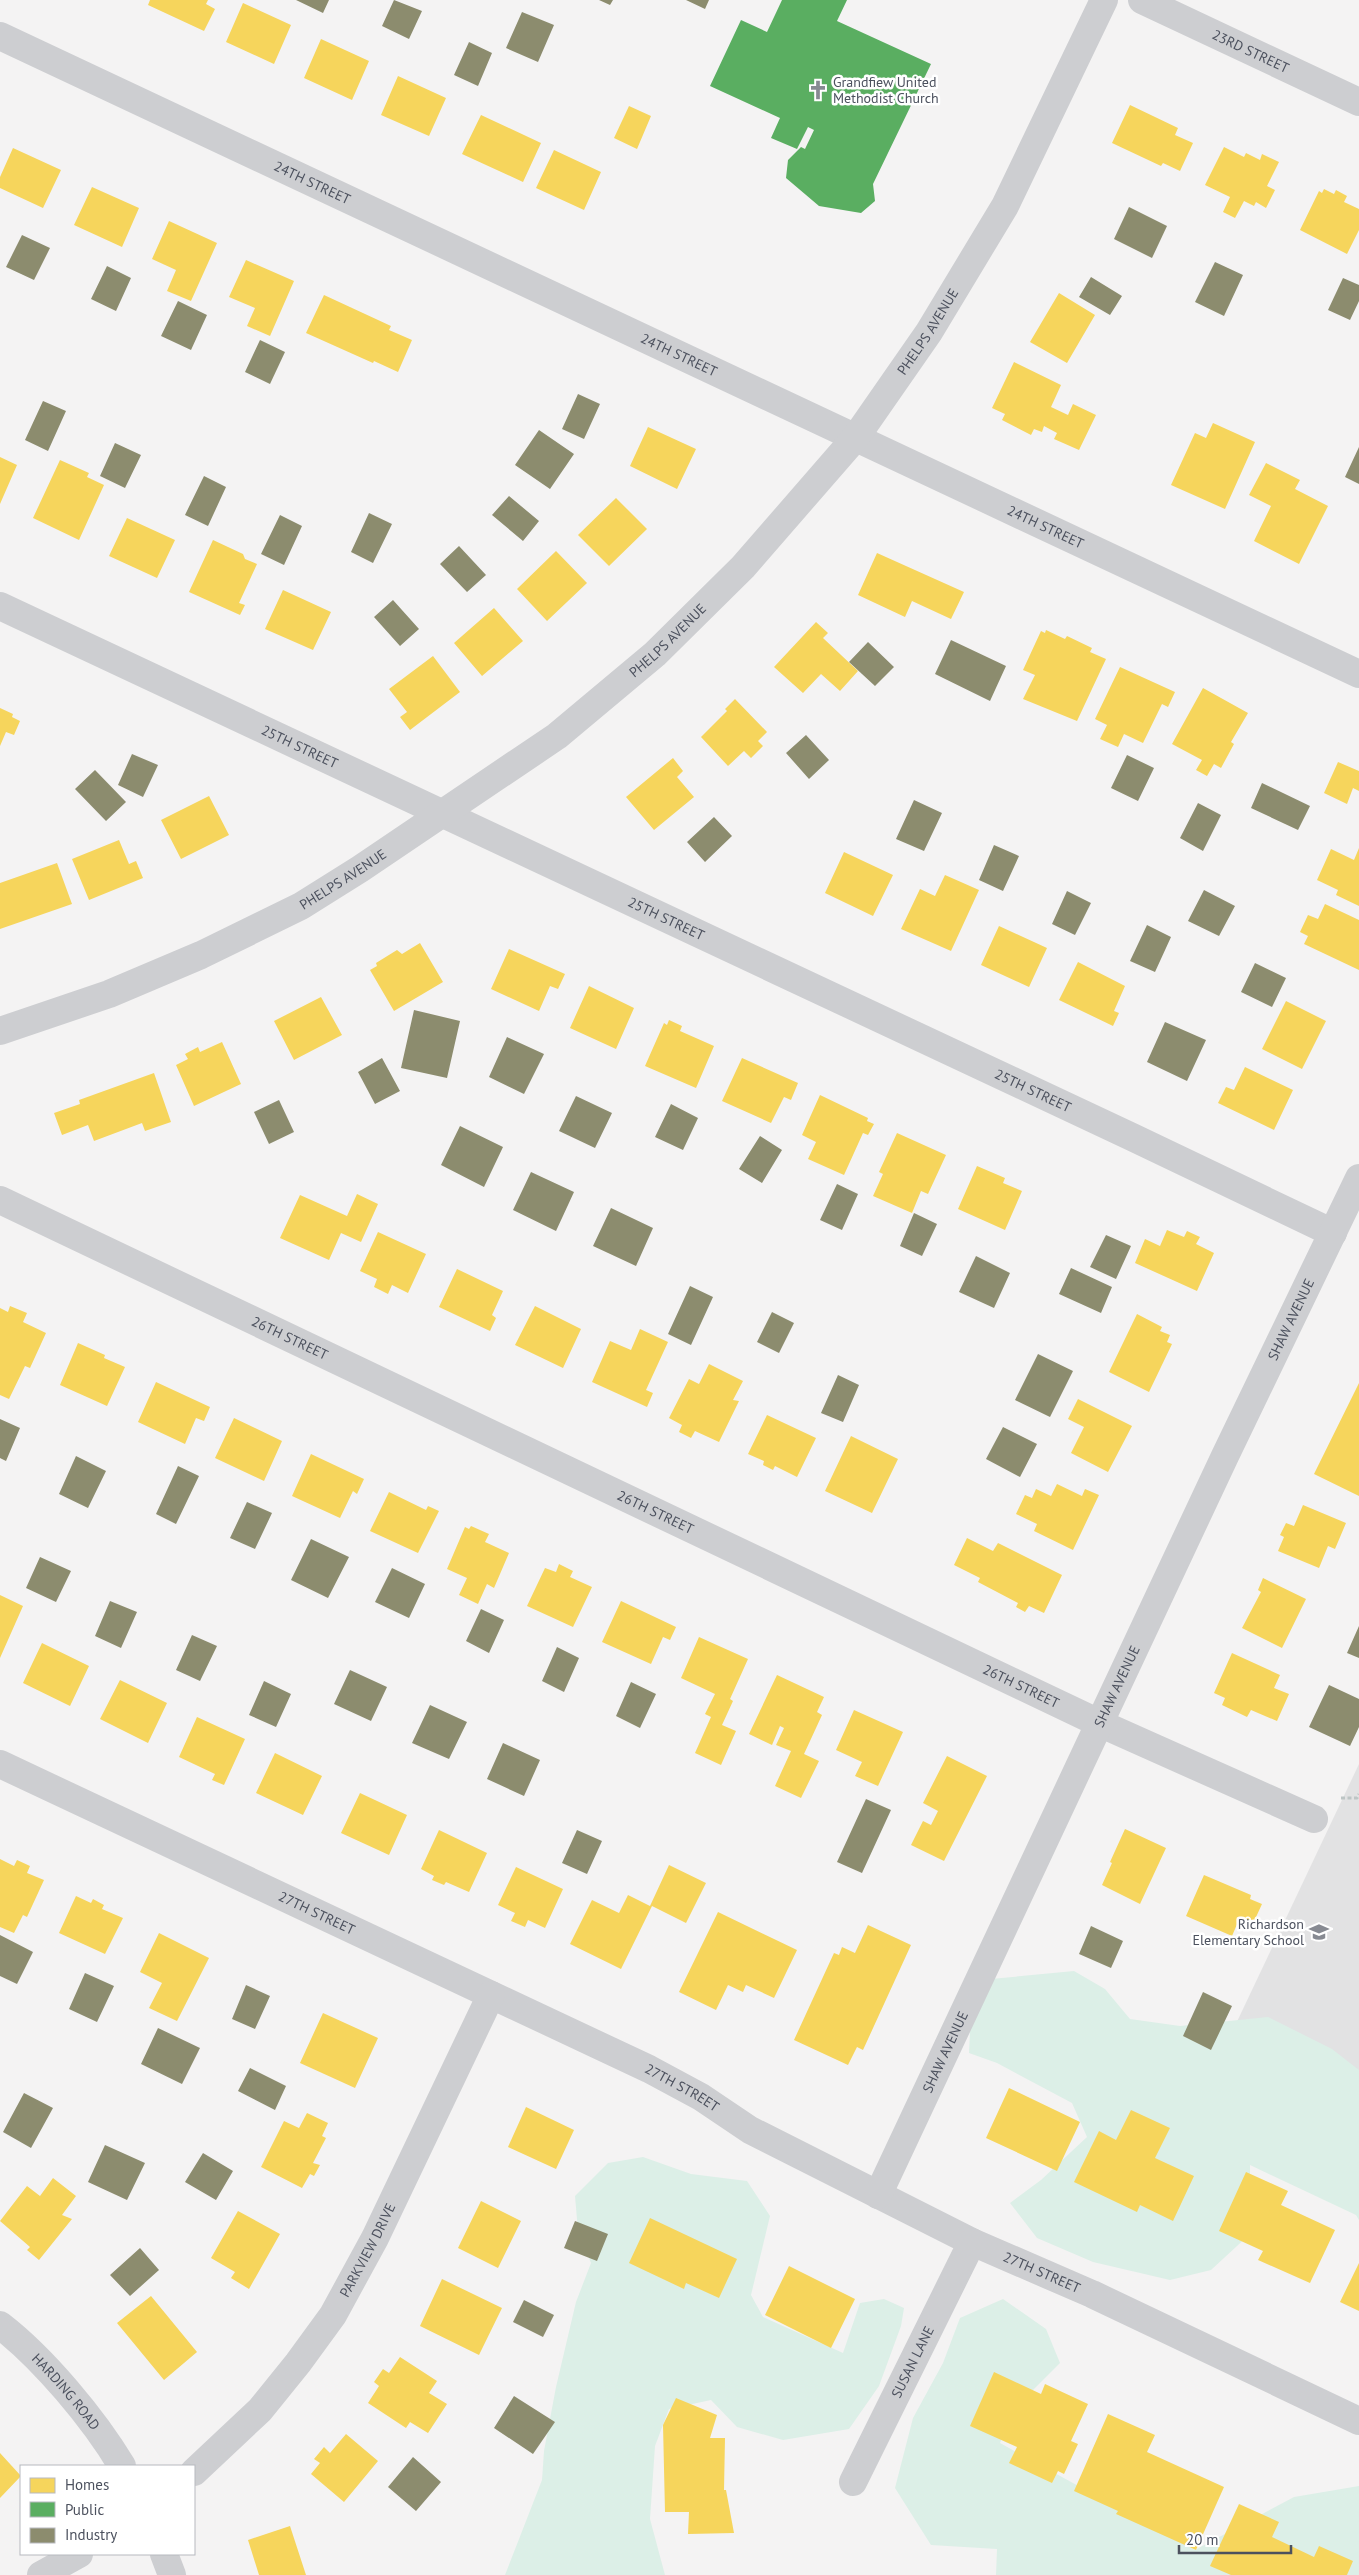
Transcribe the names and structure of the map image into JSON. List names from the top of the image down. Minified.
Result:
{"streets":{"street":["23RD STREET","24TH STREET","PHELPS AVENUE","25TH STREET","SHAW AVENUE","26TH STREET","27TH STREET","PARKVIEW DRIVE","SUSAN LANE","HARDING ROAD"]},"crossings":[["24TH STREET","PHELPS AVENUE"],["PHELPS AVENUE","25TH STREET"],["25TH STREET","SHAW AVENUE"],["SHAW AVENUE","26TH STREET"],["SHAW AVENUE","27TH STREET"],["27TH STREET","PARKVIEW DRIVE"],["27TH STREET","SUSAN LANE"]],"places":{"church":["Grandfiew United Methodist Church"],"school or university":["Richardson Elementary School"]},"legend":["Homes","Public","Industry"],"scale_bar":"20 m"}
